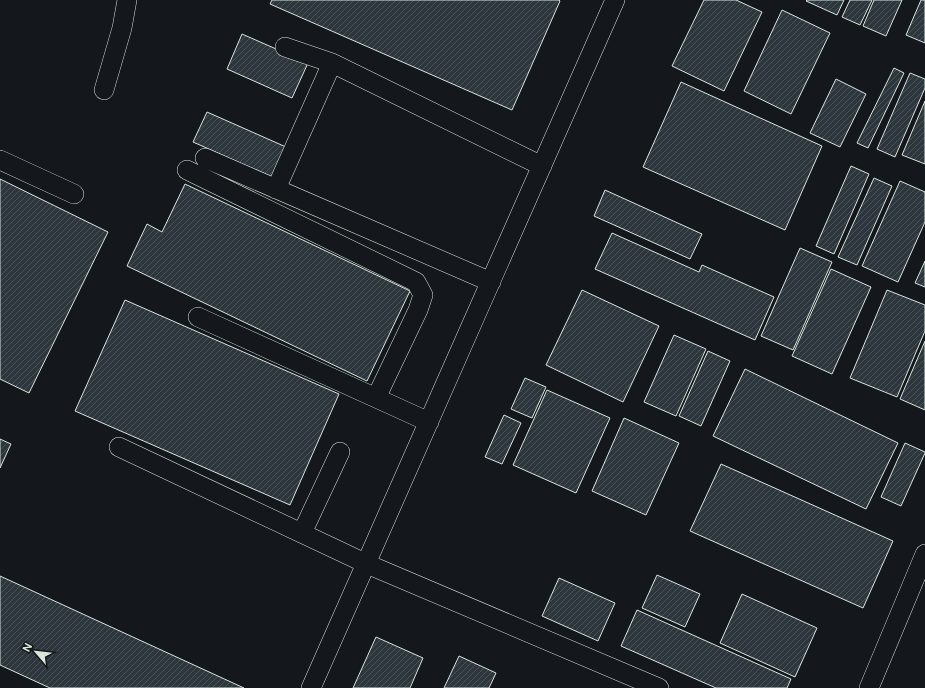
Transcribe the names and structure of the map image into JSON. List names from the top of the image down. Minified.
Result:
{"north":"top left"}
